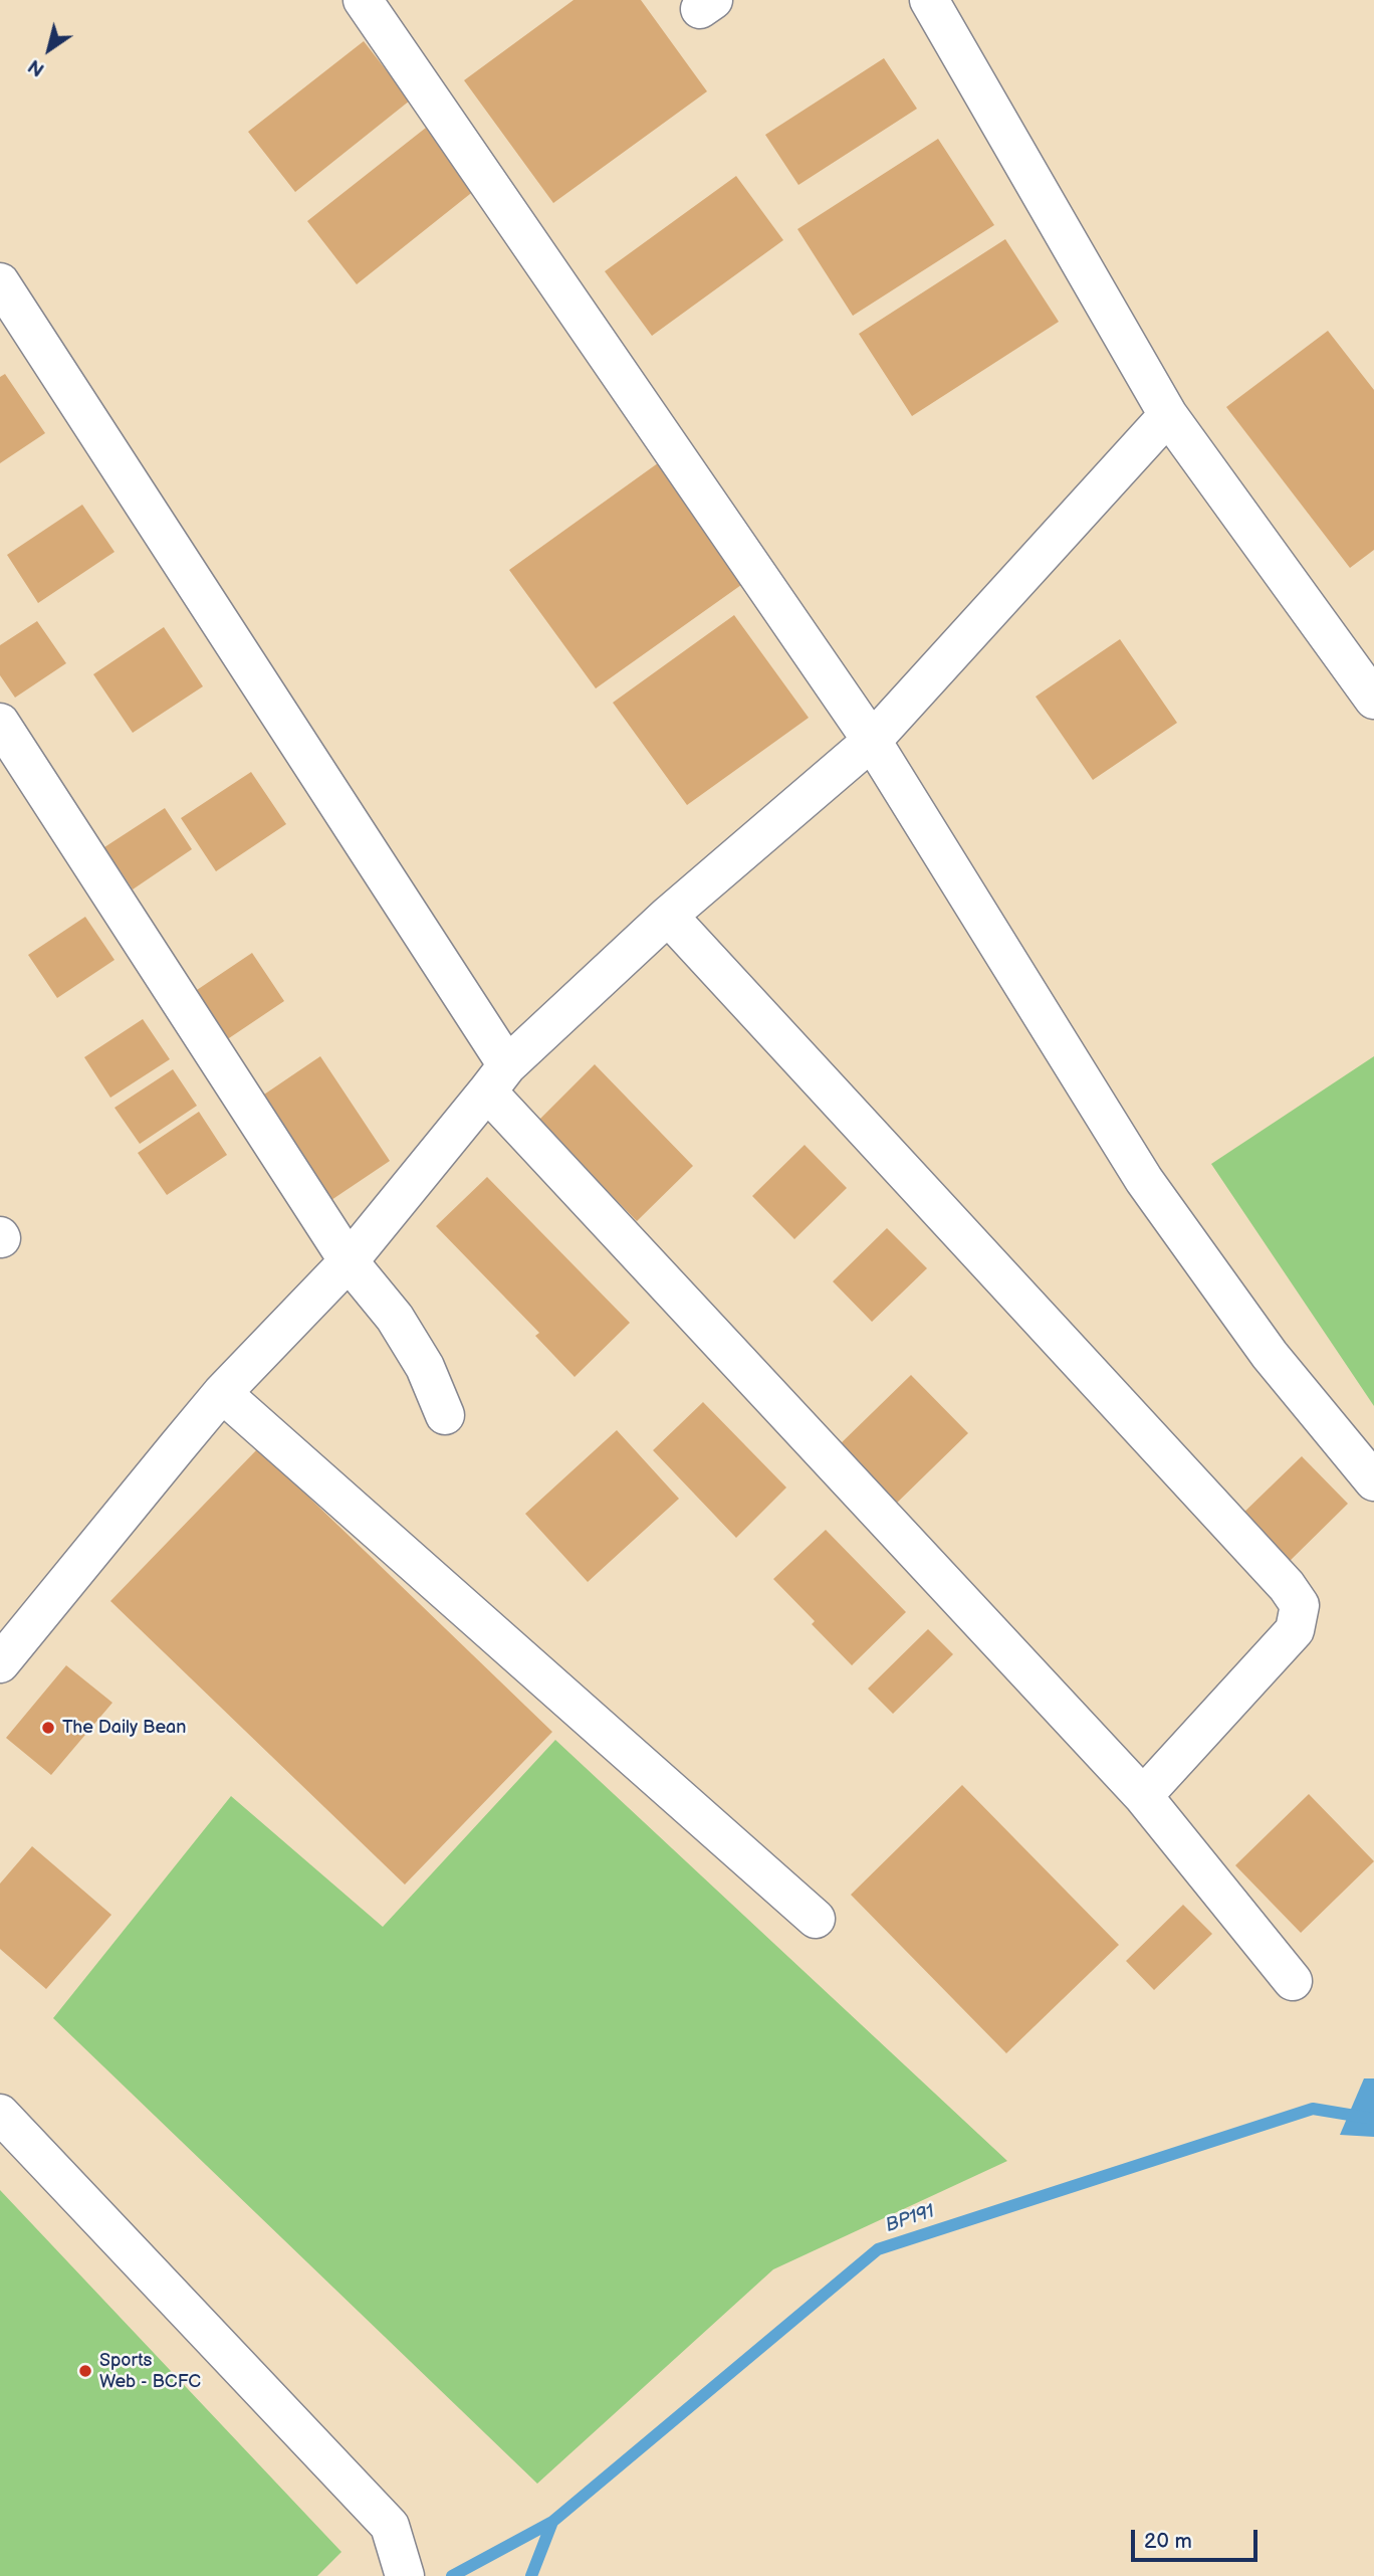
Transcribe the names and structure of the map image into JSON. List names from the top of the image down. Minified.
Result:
{"water":["BP191"],"places":["The Daily Bean","Sports Web - BCFC"],"scale_bar":"20 m","north":"bottom left"}
